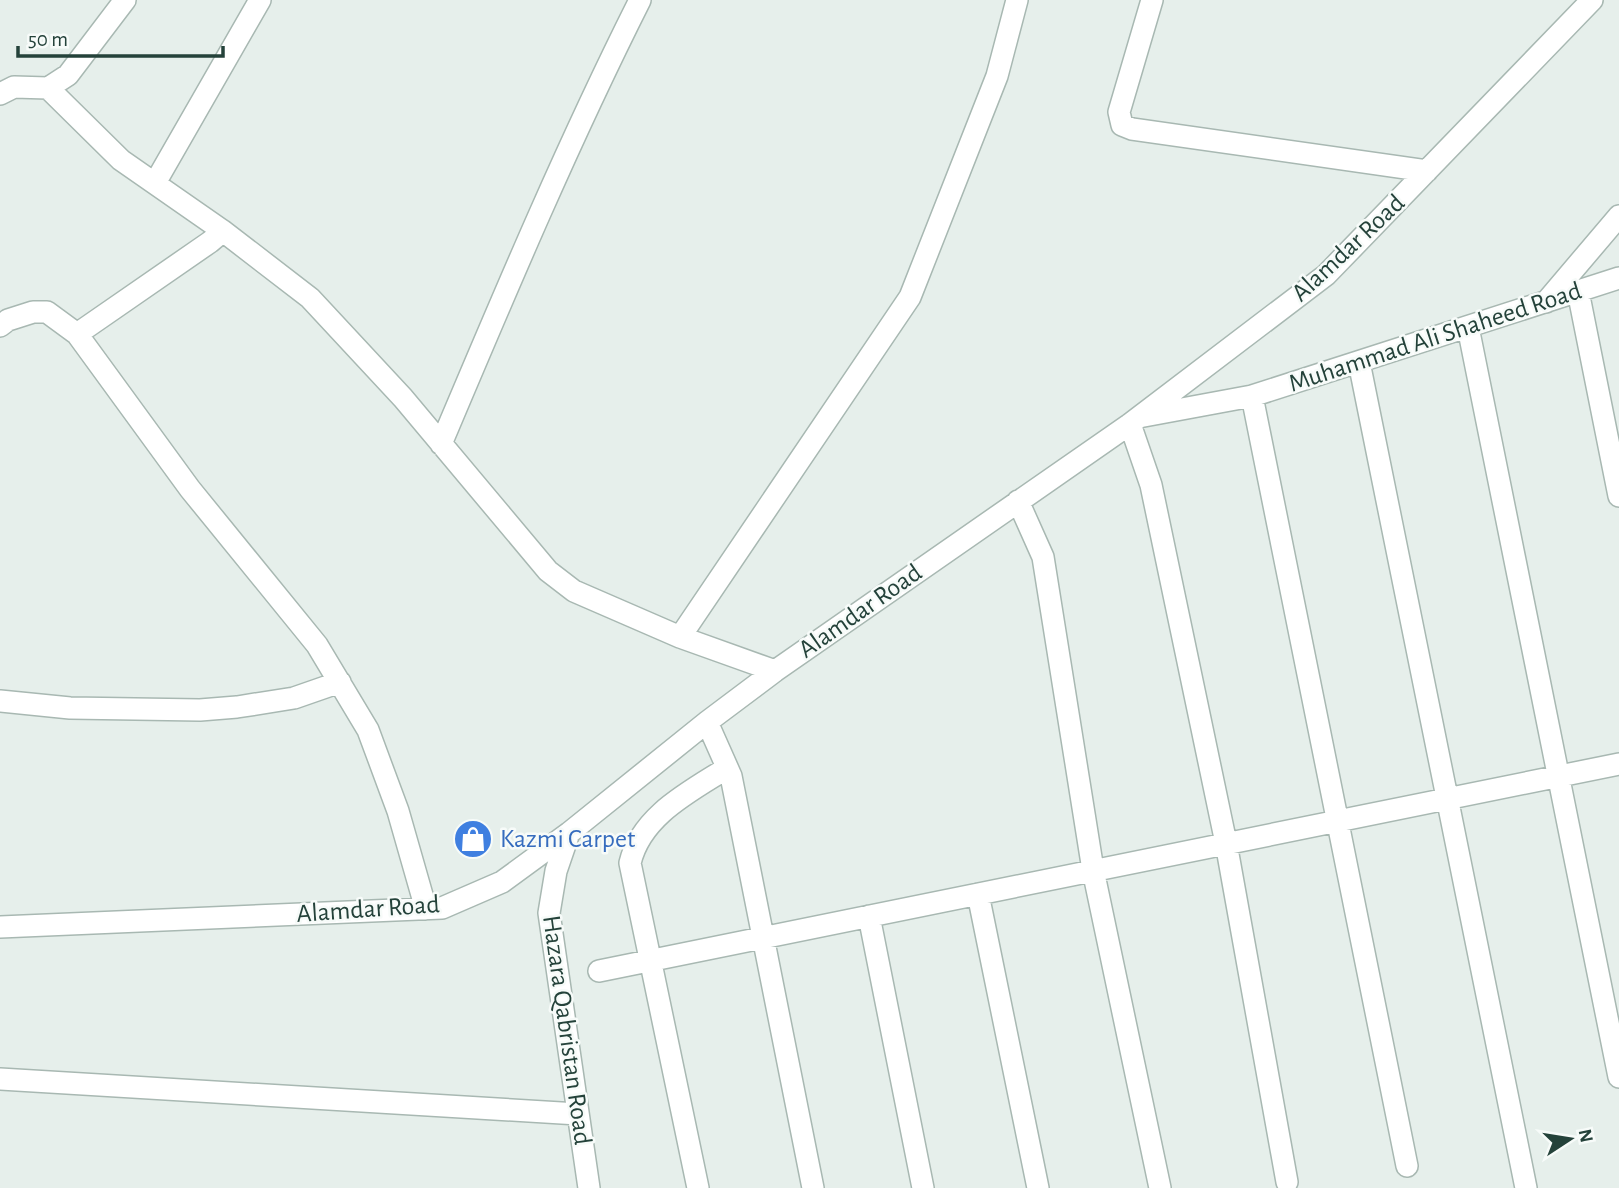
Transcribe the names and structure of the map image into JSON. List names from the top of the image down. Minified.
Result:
{"streets":{"street":["Alamdar Road","Muhammad Ali Shaheed Road","Hazara Qabristan Road"]},"crossings":[["Alamdar Road","Muhammad Ali Shaheed Road"],["Alamdar Road","Hazara Qabristan Road"]],"places":{"shop":["Kazmi Carpet"]},"scale_bar":"50 m","north":"right"}
